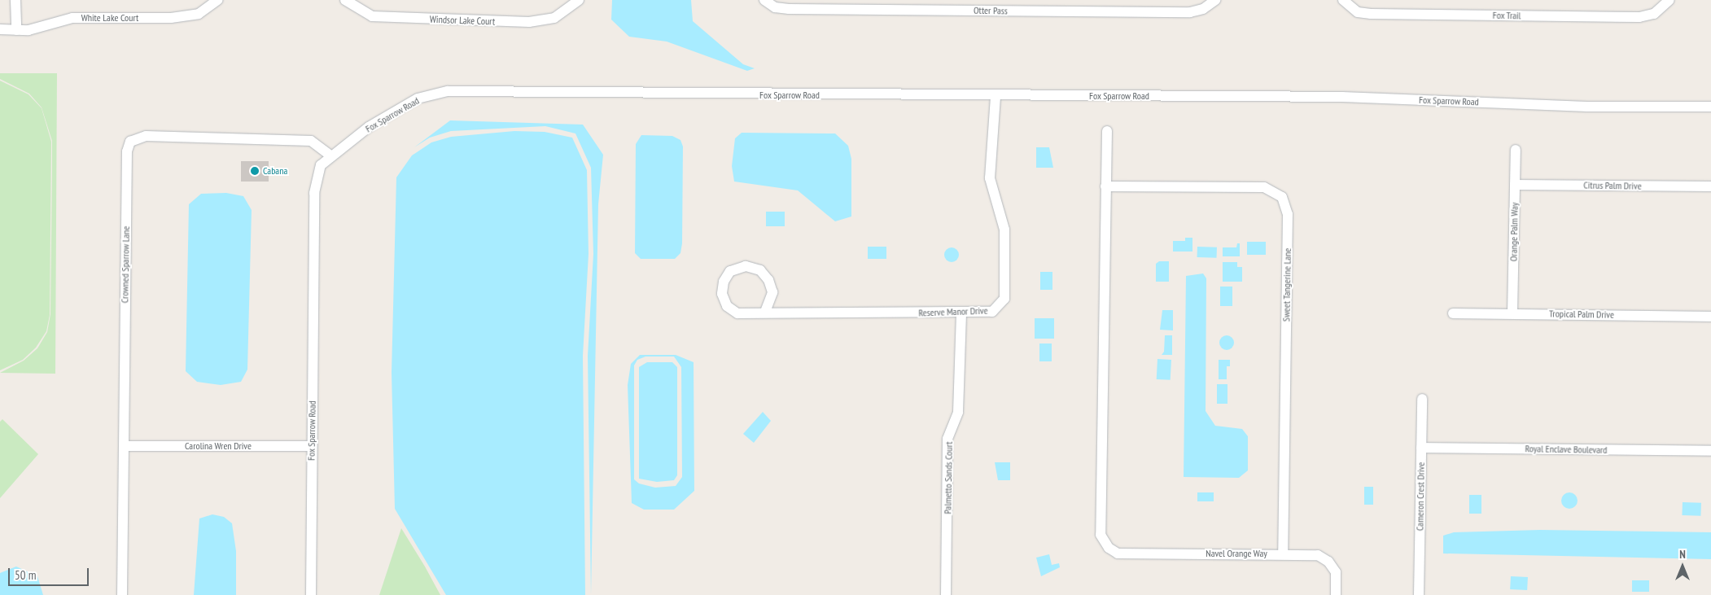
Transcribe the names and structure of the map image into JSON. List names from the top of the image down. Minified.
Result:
{"streets":{"street":["Otter Pass","Fox Trail","White Lake Court","Windsor Lake Court","Fox Sparrow Road","Citrus Palm Drive","Orange Palm Way","Crowned Sparrow Lane","Sweet Tangerine Lane","Reserve Manor Drive","Tropical Palm Drive","Carolina Wren Drive","Royal Enclave Boulevard","Palmetto Sands Court","Cameron Crest Drive","Navel Orange Way"]},"crossings":[["Fox Sparrow Road","Crowned Sparrow Lane"],["Fox Sparrow Road","Reserve Manor Drive"],["Fox Sparrow Road","Carolina Wren Drive"],["Citrus Palm Drive","Orange Palm Way"],["Orange Palm Way","Tropical Palm Drive"],["Crowned Sparrow Lane","Carolina Wren Drive"],["Sweet Tangerine Lane","Navel Orange Way"],["Reserve Manor Drive","Palmetto Sands Court"],["Royal Enclave Boulevard","Cameron Crest Drive"]],"places":["Cabana"],"scale_bar":"50 m","north":"top"}
